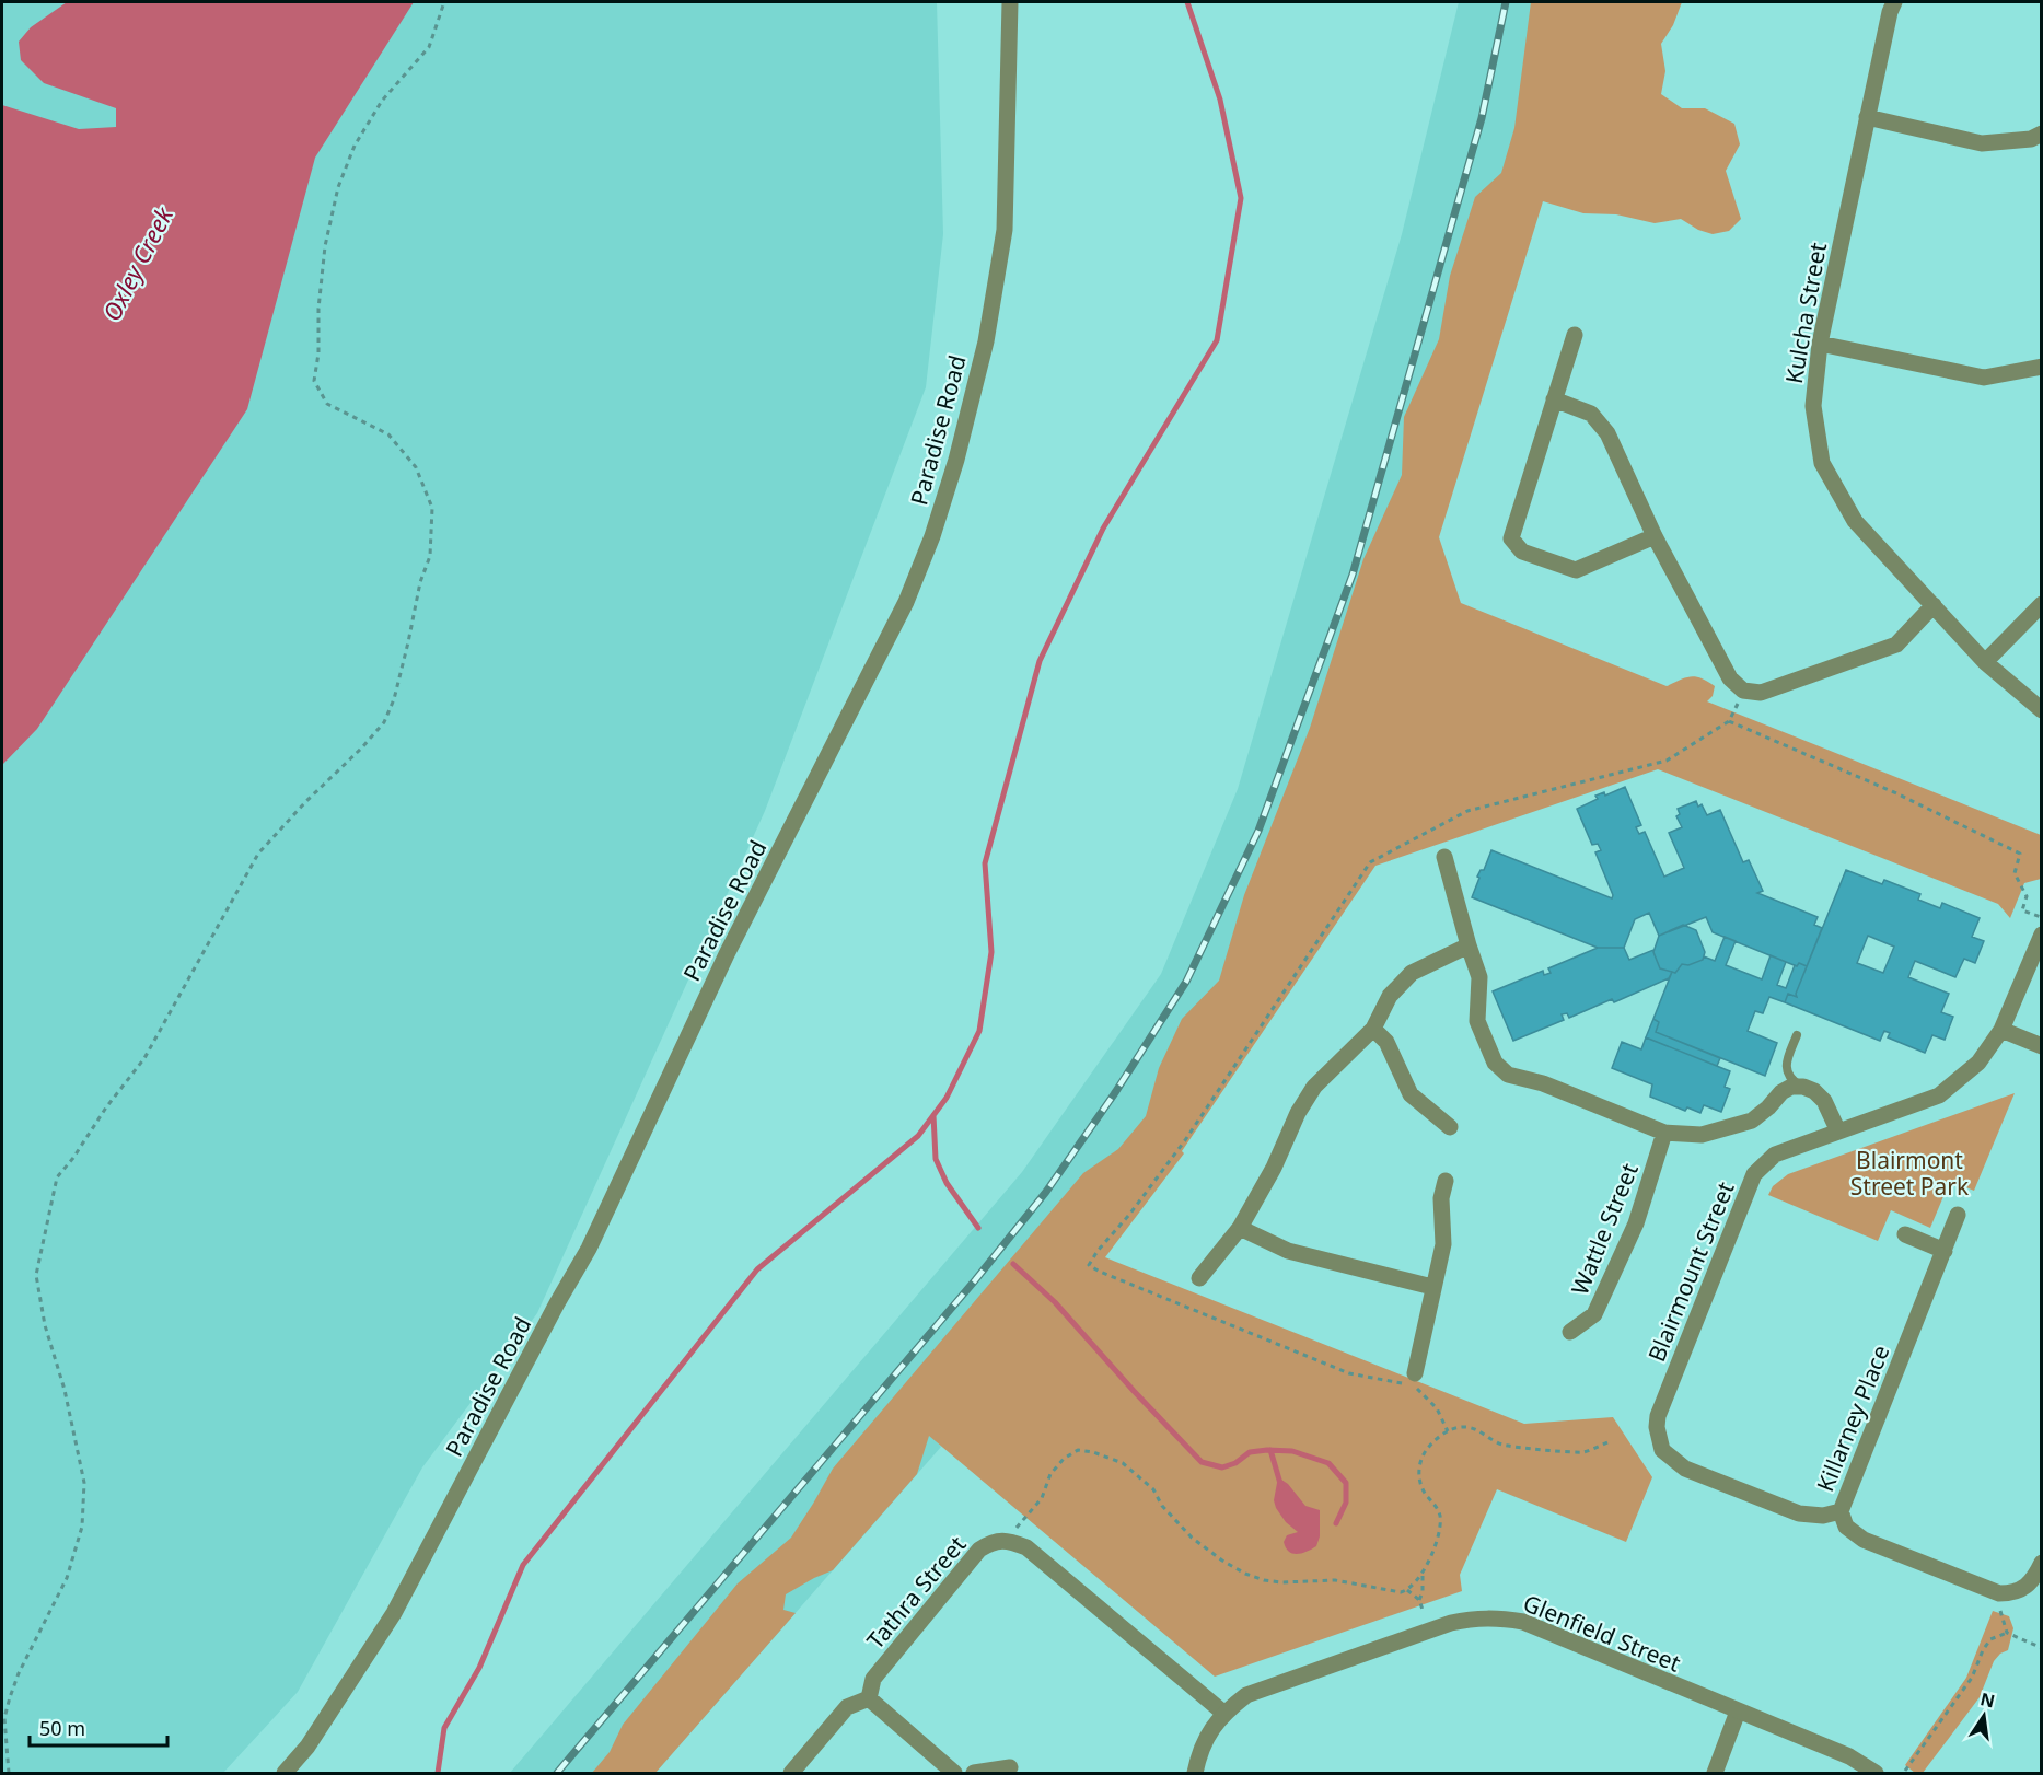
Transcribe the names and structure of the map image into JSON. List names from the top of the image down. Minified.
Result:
{"streets":{"street":["Kulcha Street","Paradise Road","Wattle Street","Blairmount Street","Killarney Place","Tathra Street","Glenfield Street"]},"crossings":[["Blairmount Street","Killarney Place"]],"water":["Oxley Creek"],"parks":["Blairmont Street Park"],"scale_bar":"50 m","north":"top"}
